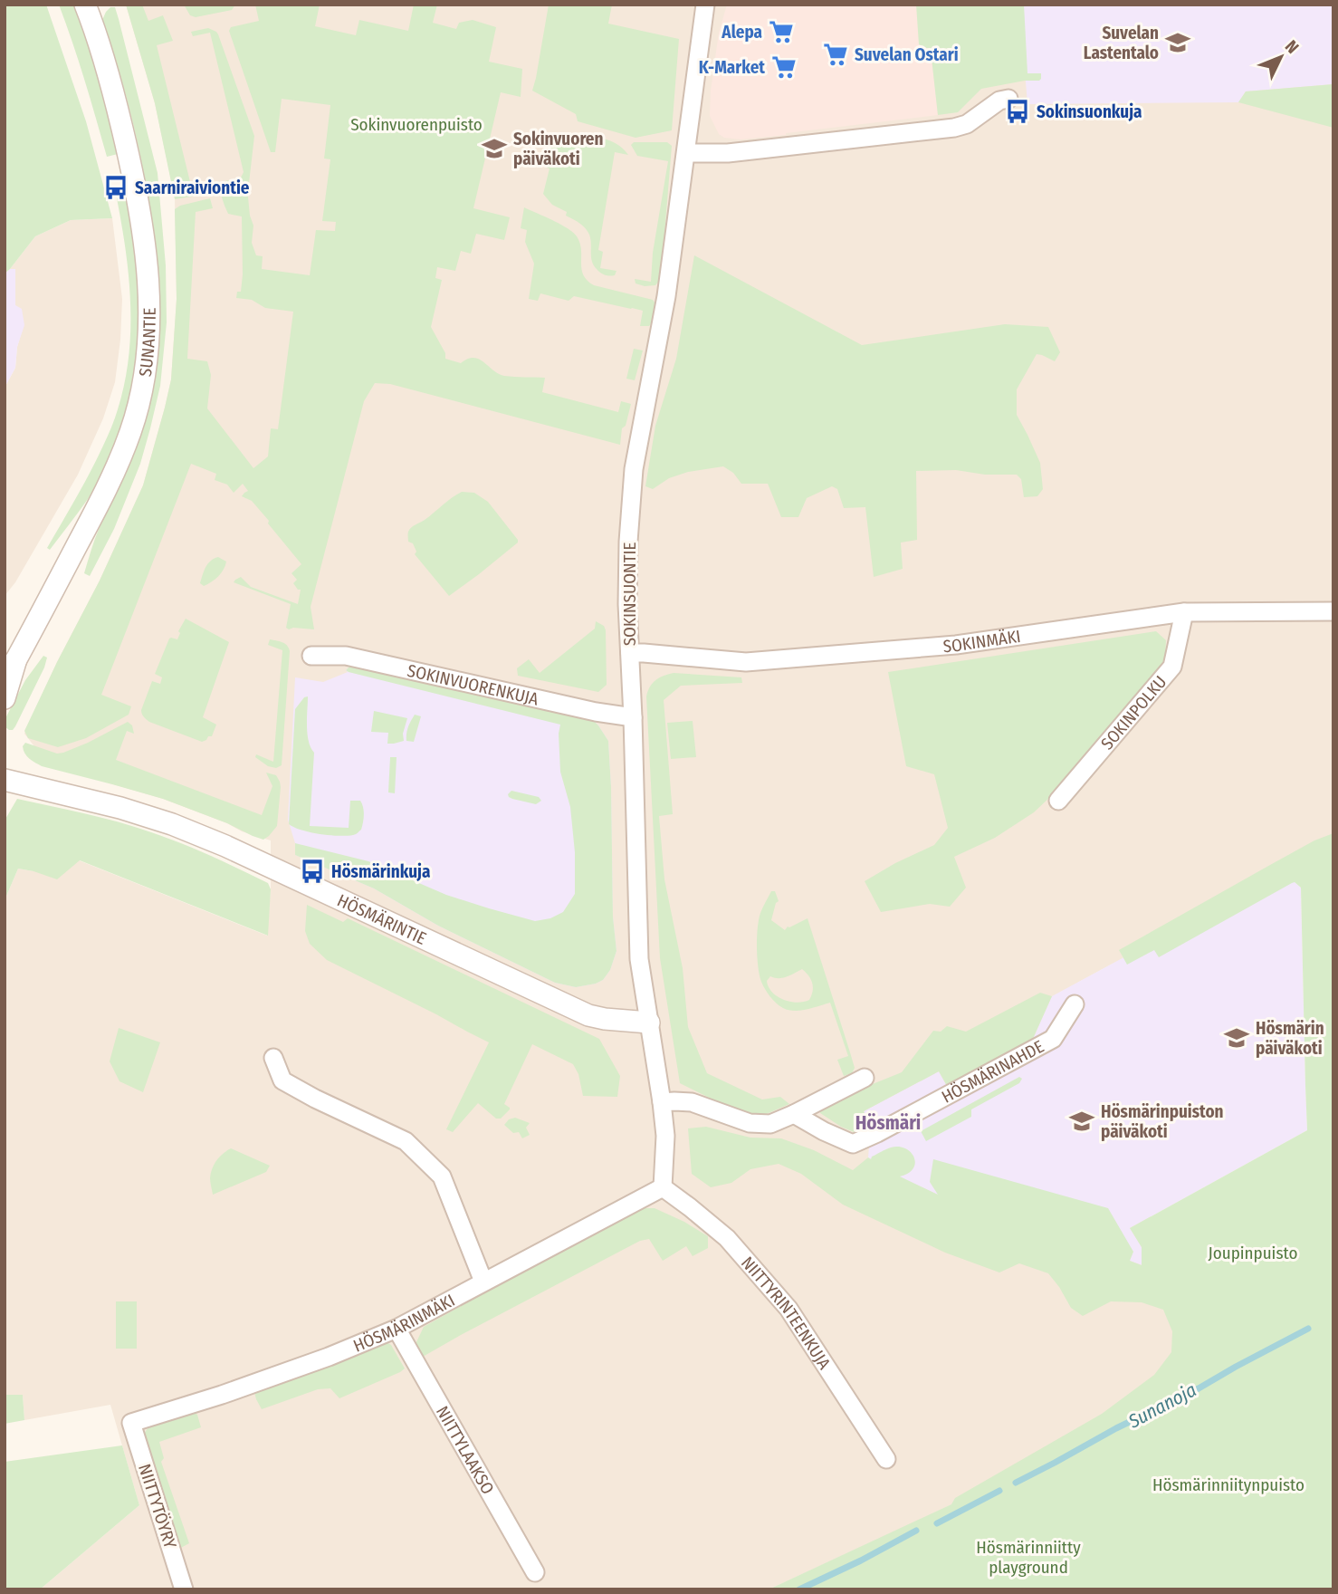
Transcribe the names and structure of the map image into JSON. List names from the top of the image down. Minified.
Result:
{"streets":{"street":["SUNANTIE","SOKINSUONTIE","SOKINMÄKI","SOKINVUORENKUJA","SOKINPOLKU","HÖSMÄRINTIE","HÖSMÄRINAHDE","NIITTYRINTEENKUJA","HÖSMÄRINMÄKI","NIITTYLAAKSO","NIITTYTÖYRY"]},"crossings":[["SOKINSUONTIE","SOKINMÄKI"],["SOKINSUONTIE","SOKINVUORENKUJA"],["SOKINSUONTIE","HÖSMÄRINTIE"],["SOKINSUONTIE","NIITTYRINTEENKUJA"],["SOKINSUONTIE","HÖSMÄRINMÄKI"],["SOKINMÄKI","SOKINPOLKU"],["NIITTYRINTEENKUJA","HÖSMÄRINMÄKI"],["HÖSMÄRINMÄKI","NIITTYLAAKSO"],["HÖSMÄRINMÄKI","NIITTYTÖYRY"]],"districts":["Hösmäri"],"water":["Sunanoja"],"parks":["Sokinvuorenpuisto","Joupinpuisto","Hösmärinniitynpuisto","Hösmärinniitty playground"],"places":{"supermarket":["Alepa","Suvelan Ostari","K-Market"],"school or university":["Suvelan Lastentalo","Sokinvuoren päiväkoti","Hösmärin päiväkoti","Hösmärinpuiston päiväkoti"],"bus stop":["Sokinsuonkuja","Saarniraiviontie","Hösmärinkuja"]},"north":"top right"}
